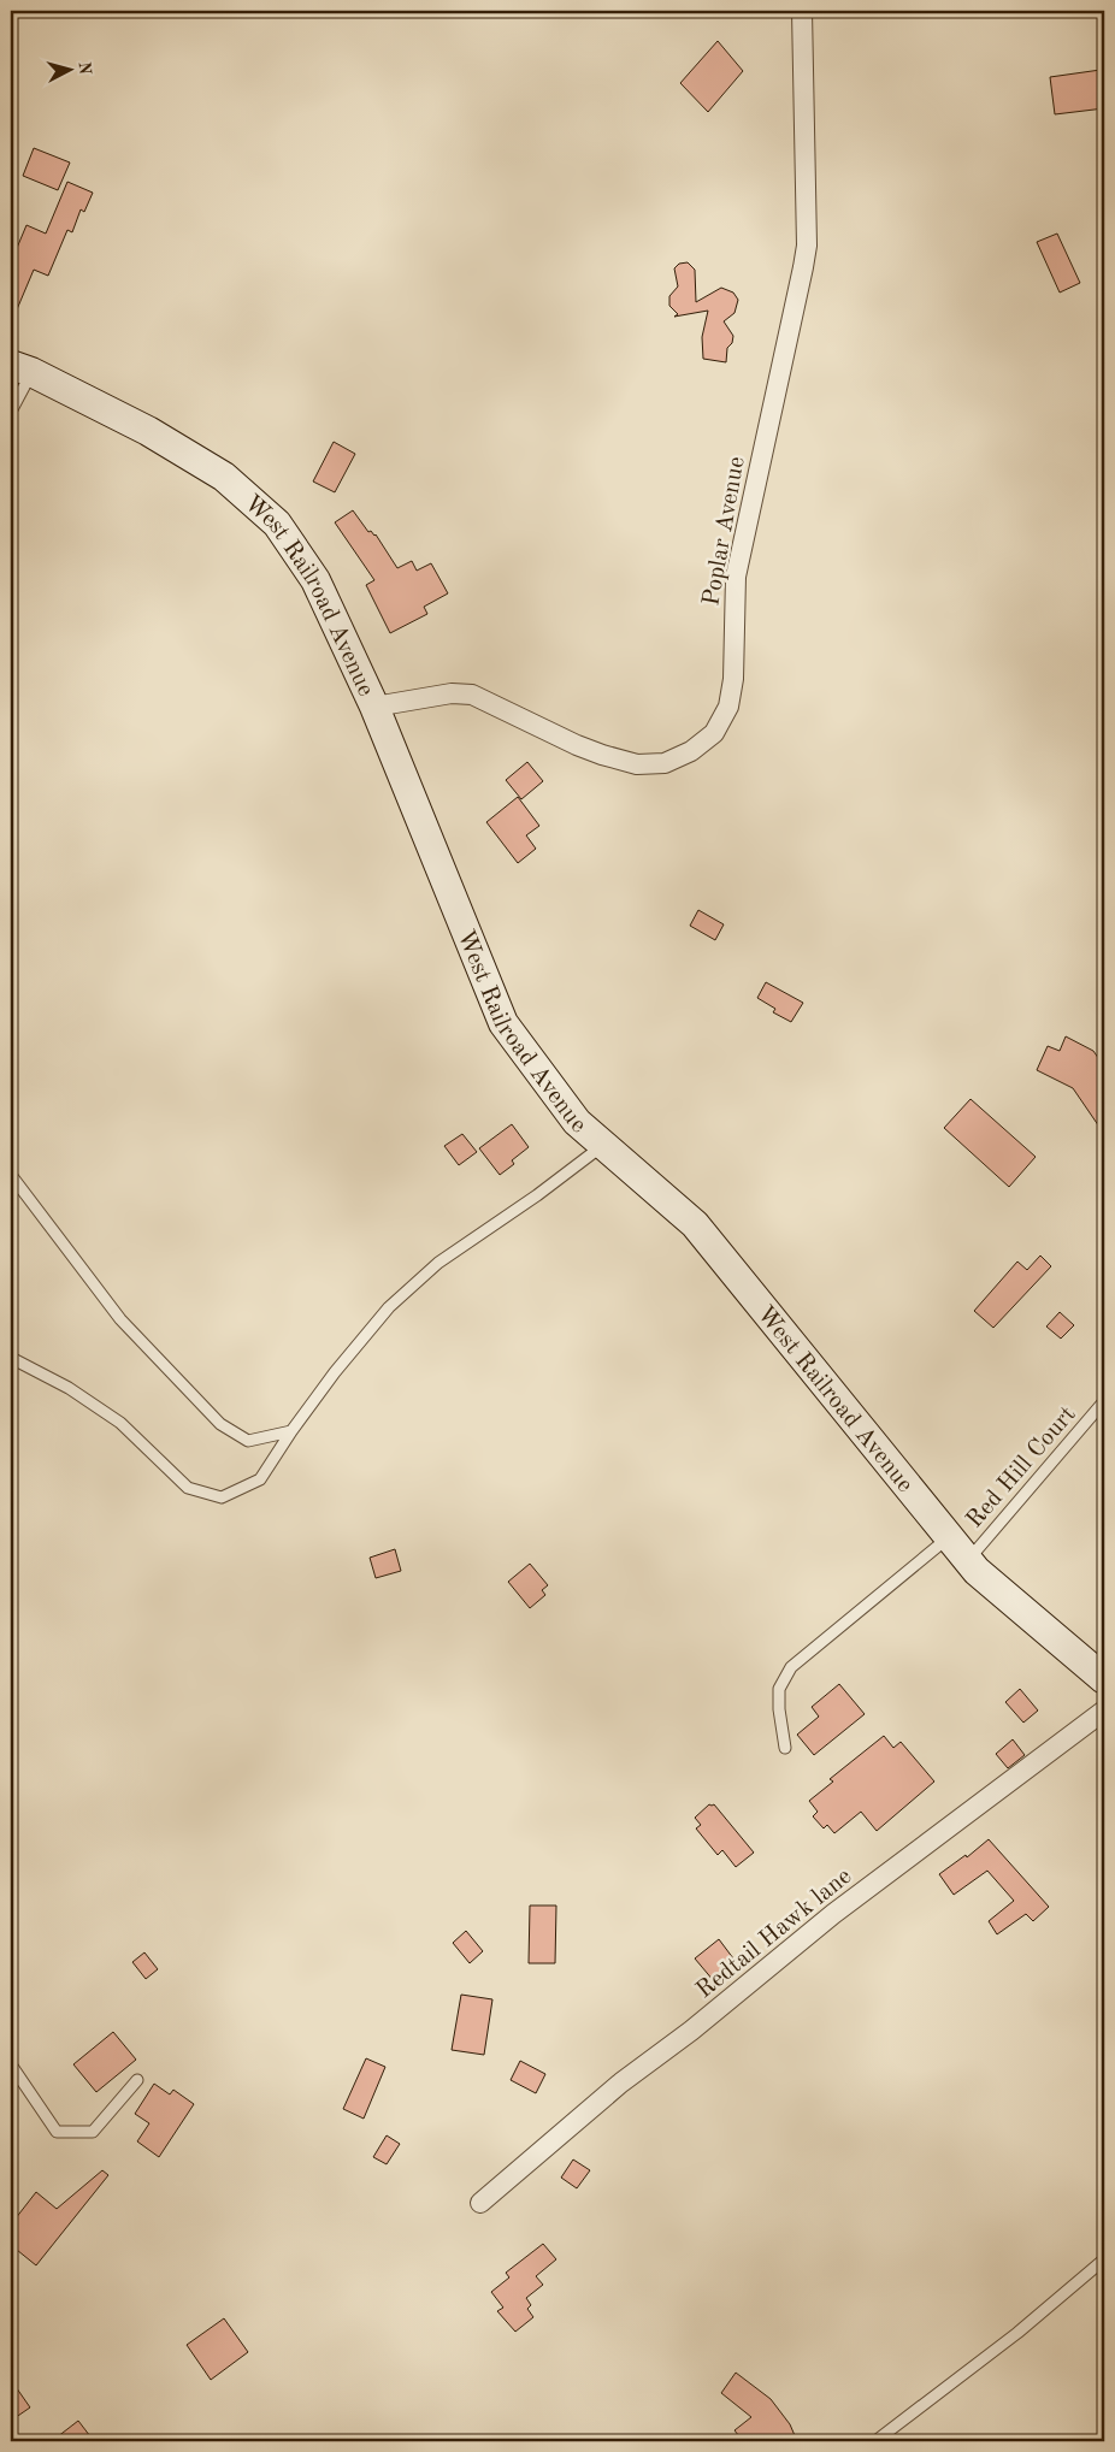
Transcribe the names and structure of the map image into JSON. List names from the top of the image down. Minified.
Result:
{"streets":{"main road":["West Railroad Avenue"],"street":["Poplar Avenue","Redtail Hawk lane"],"lane":["Red Hill Court"]},"crossings":[["Poplar Avenue","West Railroad Avenue"],["West Railroad Avenue","Red Hill Court"]],"north":"right"}
